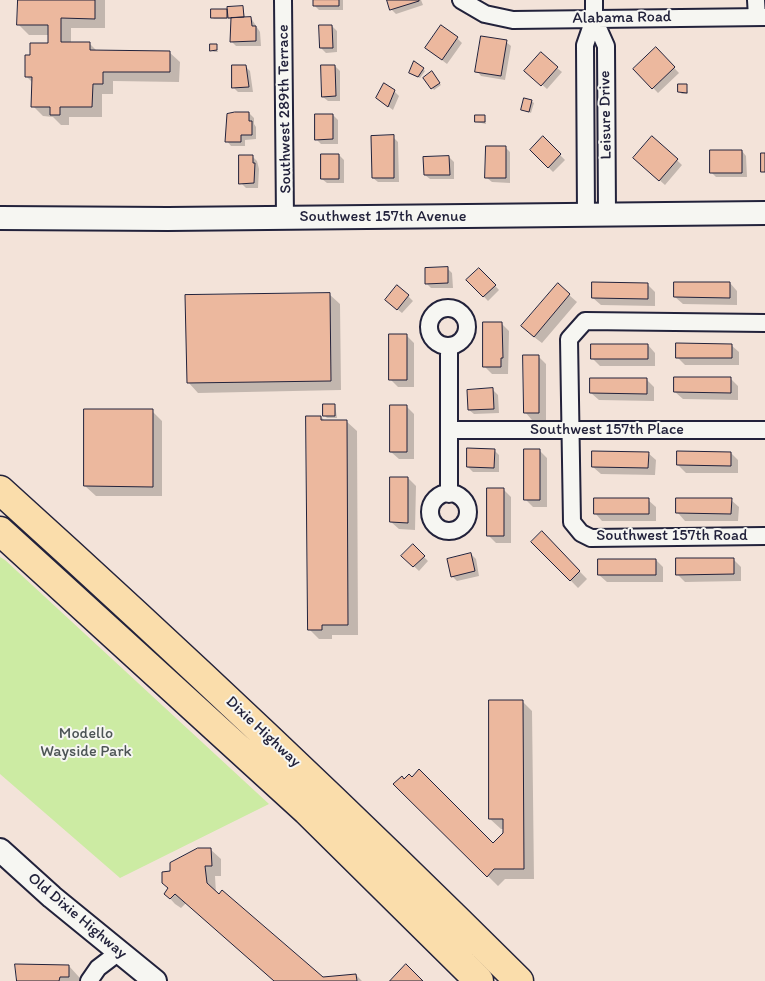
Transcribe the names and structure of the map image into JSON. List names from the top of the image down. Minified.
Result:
{"streets":{"highway":["Dixie Highway"],"street":["Alabama Road","Southwest 289th Terrace","Leisure Drive","Southwest 157th Avenue","Southwest 157th Place","Southwest 157th Road","Old Dixie Highway"]},"crossings":[["Alabama Road","Leisure Drive"],["Southwest 289th Terrace","Southwest 157th Avenue"],["Leisure Drive","Southwest 157th Avenue"],["Southwest 157th Place","Southwest 157th Road"]],"parks":["Modello Wayside Park"]}
